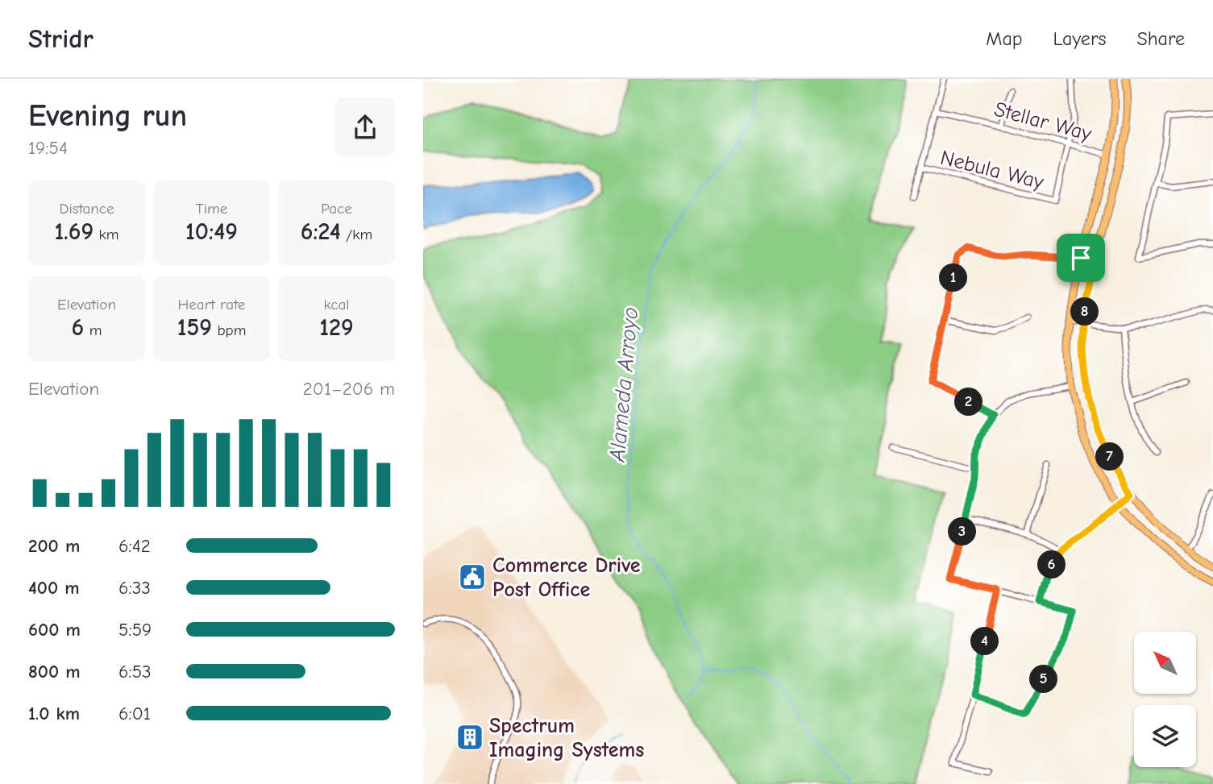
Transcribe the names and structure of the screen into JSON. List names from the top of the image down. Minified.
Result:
{"streets":{"street":["Stellar Way","Nebula Way"]},"crossings":[["Stellar Way","Nebula Way"]],"water":["Alameda Arroyo"],"places":{"public building":["Commerce Drive Post Office"],"building":["Spectrum Imaging Systems"]},"north":"top left","page":{"header":"Stridr","nav":["Map","Layers","Share"],"heading":["Evening run","19:54"],"stats":[["Distance","1.69 km"],["Time","10:49"],["Pace","6:24 /km"],["Elevation","6 m"],["Heart rate","159 bpm"],["kcal","129"]],"pins":["1","8","2","7","3","6","4","5"],"chart":["Elevation","201–206 m"],"list":[{"name":"200 m","note":"6:42"},{"name":"400 m","note":"6:33"},{"name":"600 m","note":"5:59"},{"name":"800 m","note":"6:53"},{"name":"1.0 km","note":"6:01"}]}}
